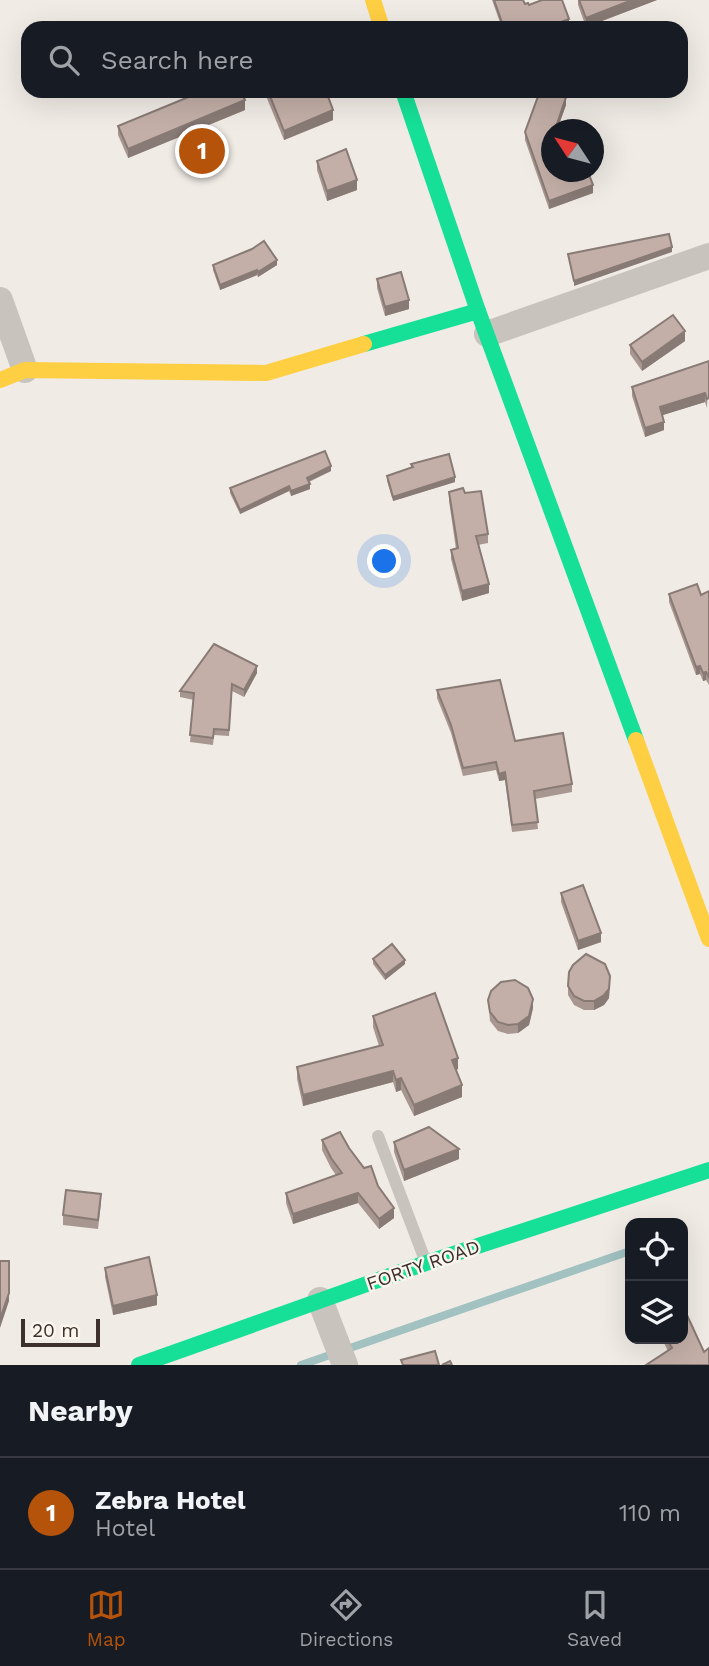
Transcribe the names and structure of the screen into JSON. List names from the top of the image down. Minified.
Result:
{"streets":{"street":["FORTY ROAD"]},"scale_bar":"20 m","north":"top left","page":{"search":"Search here","pins":"1","scale":"20 m","heading":"Nearby","list":[{"mark":"1","name":"Zebra Hotel","note":"Hotel","value":"110 m"}],"nav":["Map","Directions","Saved"]}}
